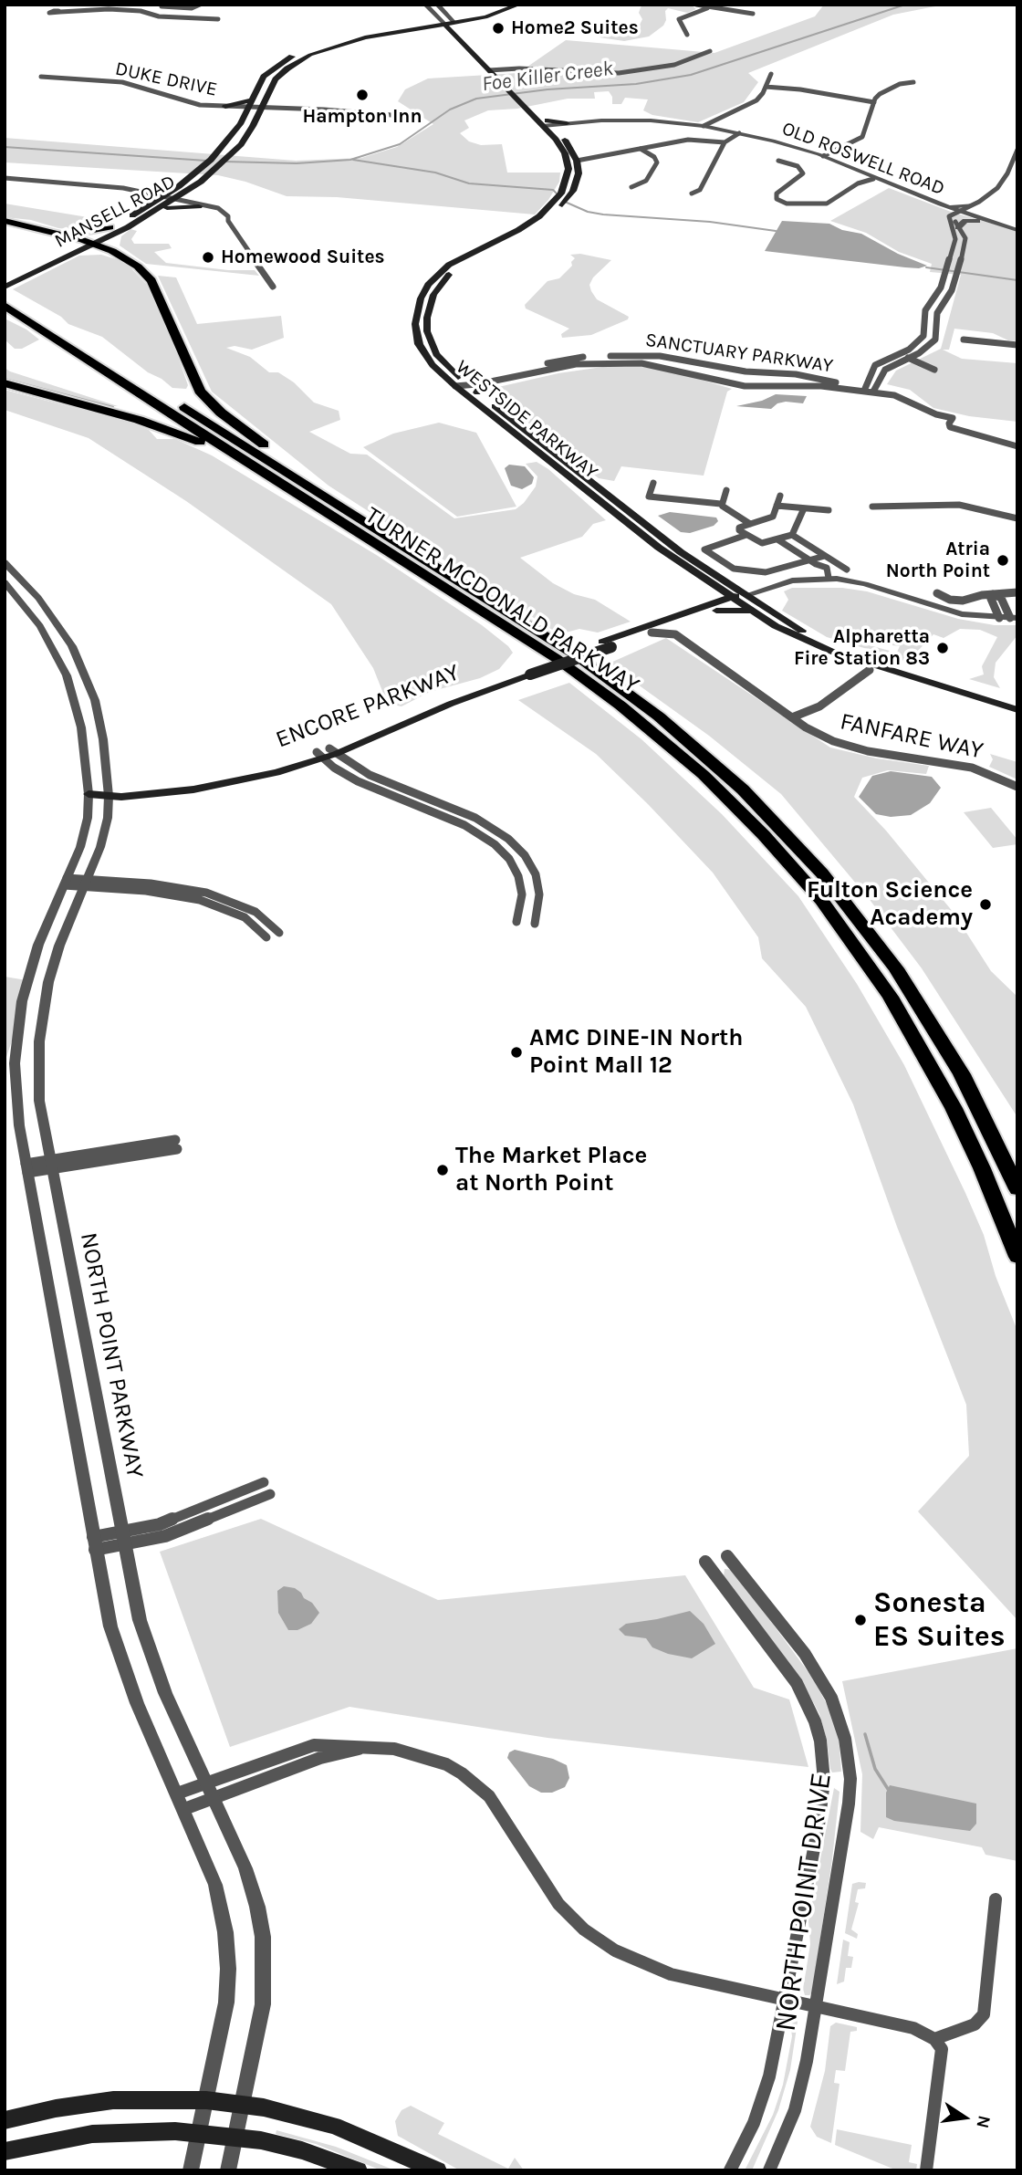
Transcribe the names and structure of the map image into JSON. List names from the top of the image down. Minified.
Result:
{"streets":{"highway":["TURNER MCDONALD PARKWAY"],"main road":["MANSELL ROAD","WESTSIDE PARKWAY","ENCORE PARKWAY"],"street":["DUKE DRIVE","OLD ROSWELL ROAD","SANCTUARY PARKWAY","FANFARE WAY","NORTH POINT PARKWAY","NORTH POINT DRIVE"]},"crossings":[["MANSELL ROAD","WESTSIDE PARKWAY"],["MANSELL ROAD","TURNER MCDONALD PARKWAY"],["SANCTUARY PARKWAY","WESTSIDE PARKWAY"],["WESTSIDE PARKWAY","ENCORE PARKWAY"],["ENCORE PARKWAY","FANFARE WAY"],["ENCORE PARKWAY","NORTH POINT PARKWAY"]],"water":["Foe Killer Creek"],"places":["Home2 Suites","Hampton Inn","Homewood Suites","Atria North Point","Alpharetta Fire Station 83","Fulton Science Academy","AMC DINE-IN North Point Mall 12","The Market Place at North Point","Sonesta ES Suites"],"north":"right"}
